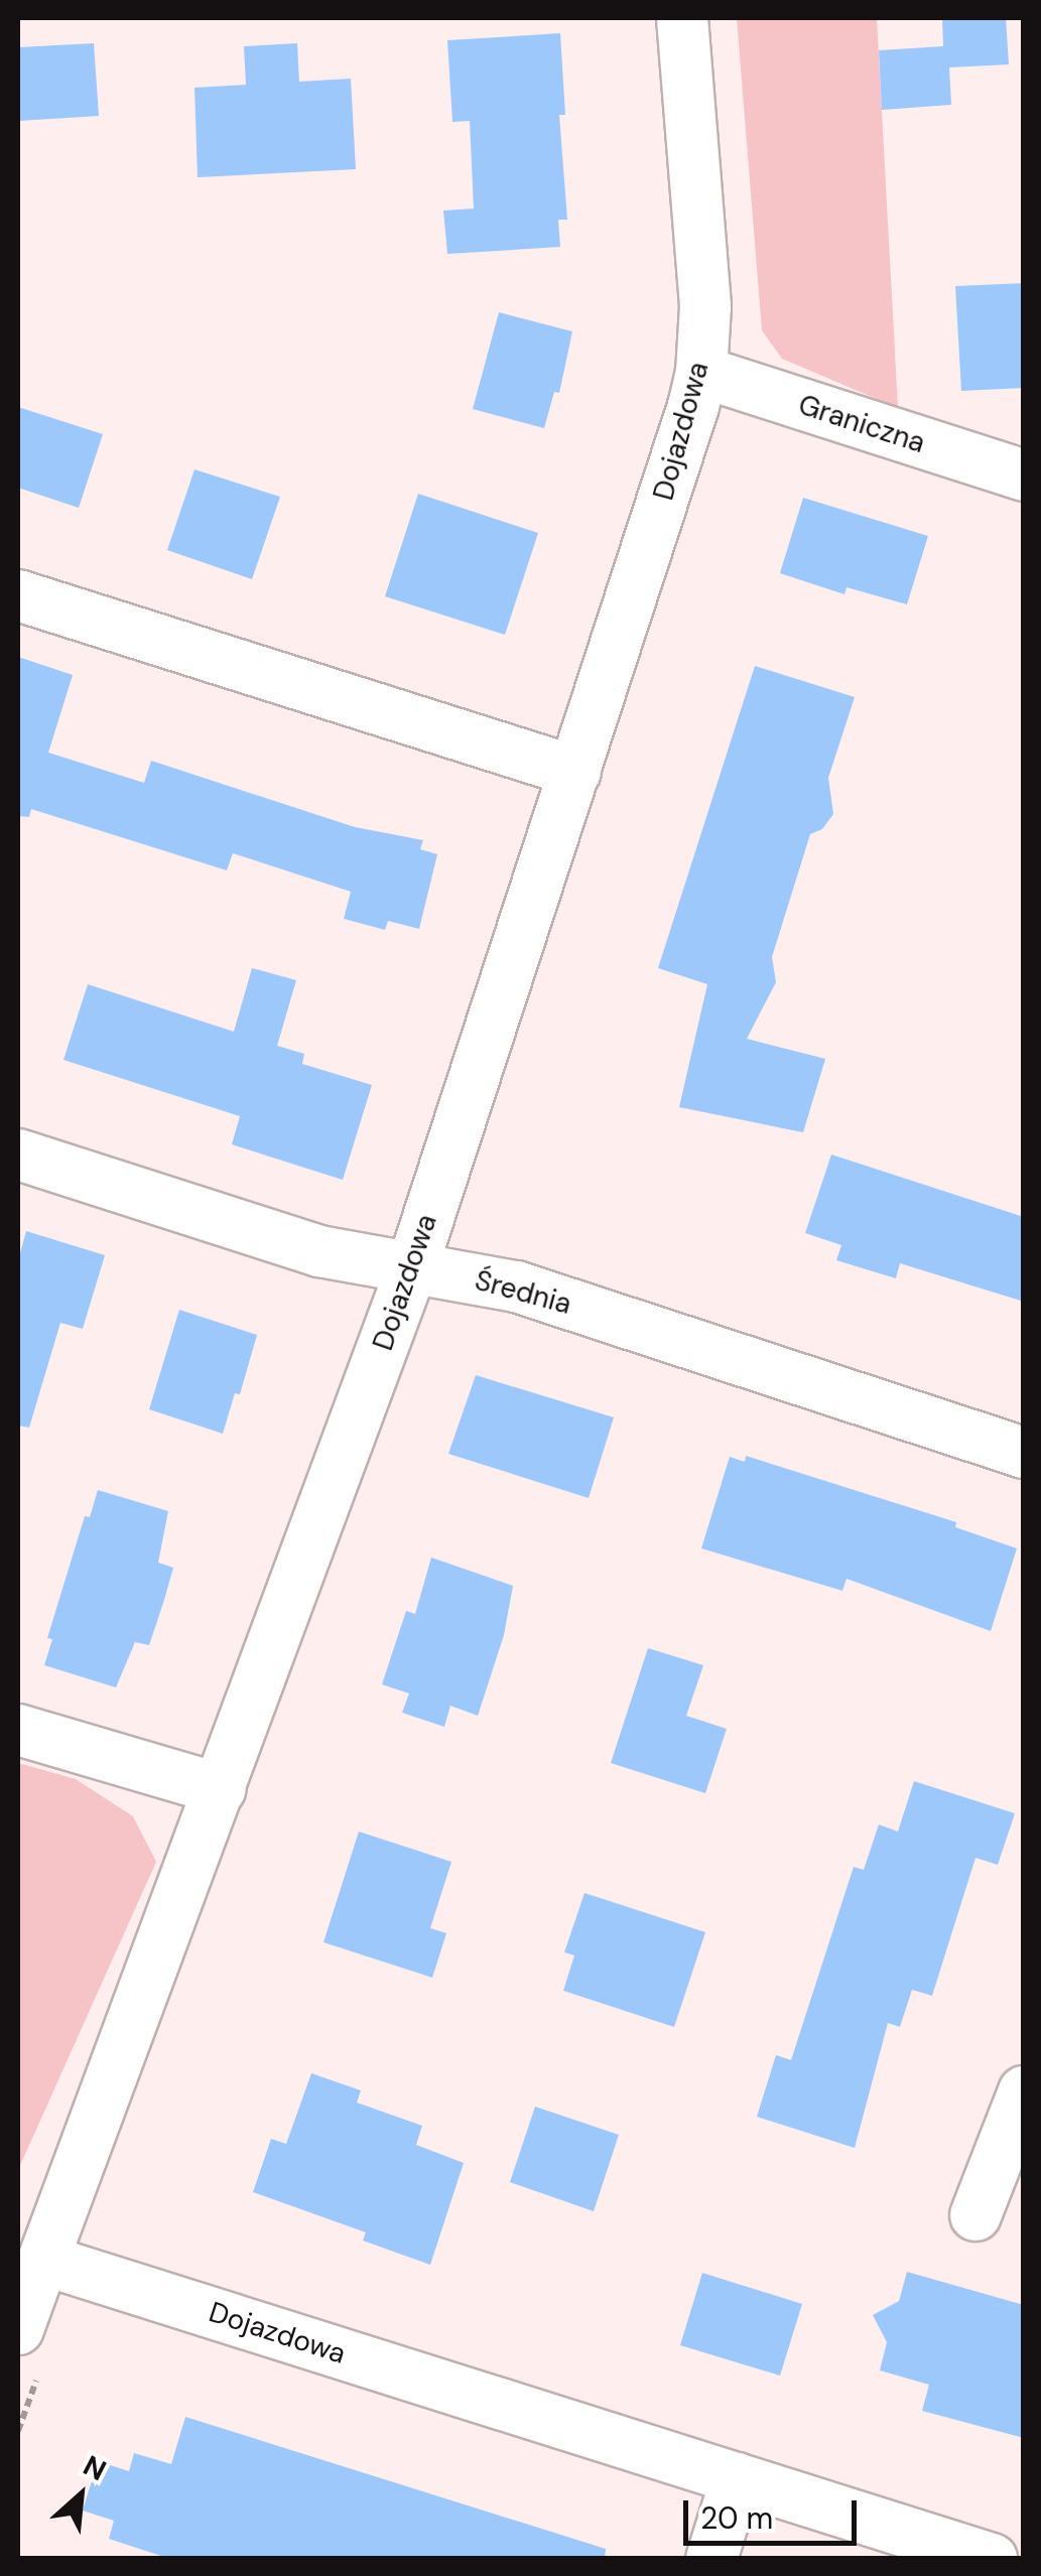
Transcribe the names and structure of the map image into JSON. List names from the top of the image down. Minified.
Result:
{"streets":{"street":["Graniczna","Dojazdowa","Średnia"]},"crossings":[["Graniczna","Dojazdowa"],["Dojazdowa","Średnia"]],"scale_bar":"20 m","north":"top right"}
